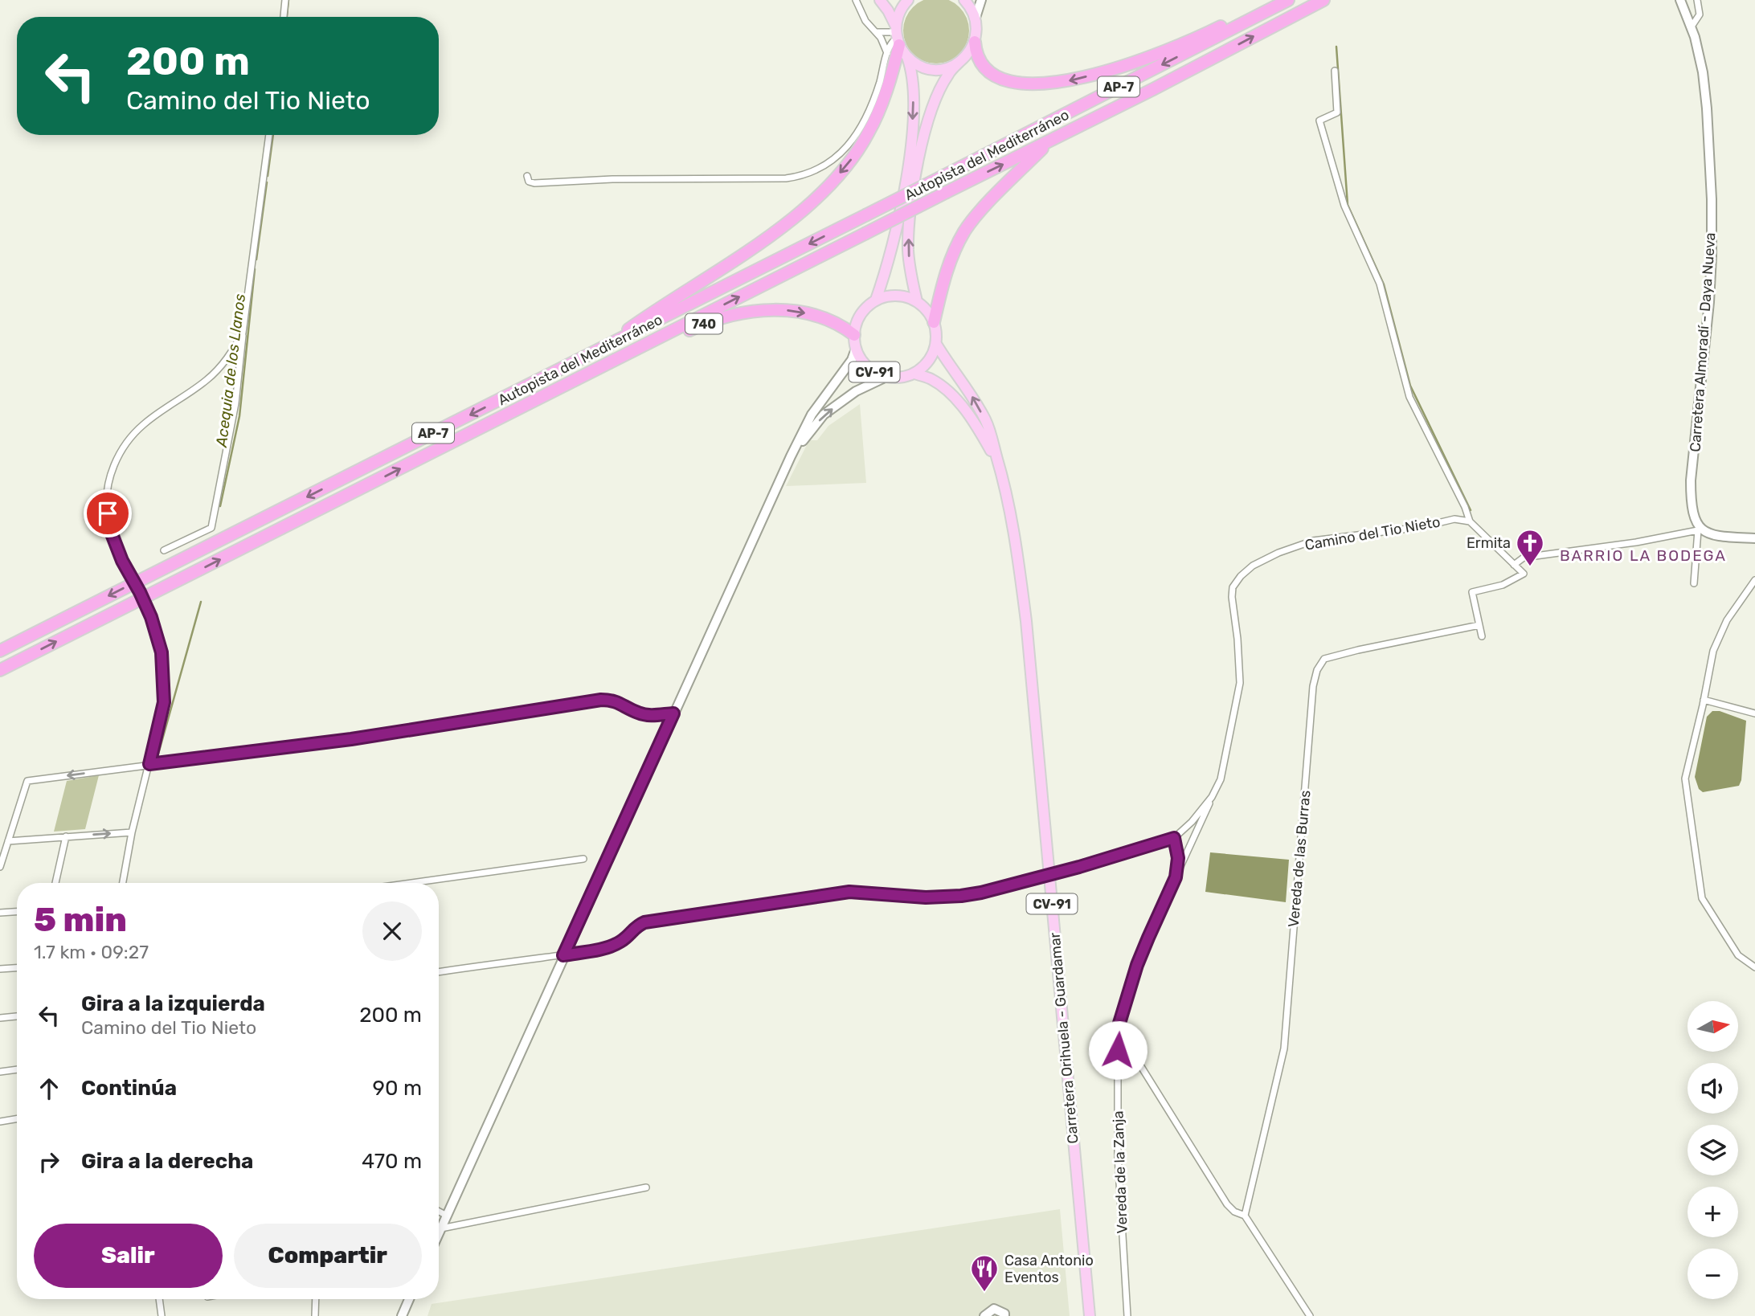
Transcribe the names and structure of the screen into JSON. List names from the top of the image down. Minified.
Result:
{"streets":{"highway":["AP-7","Autopista del Mediterráneo","740"],"main road":["Carretera Almoradí - Daya Nueva","CV-91","Carretera Orihuela - Guardamar"],"street":["Camino del Tio Nieto","Vereda de las Burras","Vereda de la Zanja"]},"crossings":[["Autopista del Mediterráneo","740"],["740","CV-91"],["740","Carretera Orihuela - Guardamar"],["CV-91","Carretera Orihuela - Guardamar"],["Camino del Tio Nieto","Vereda de la Zanja"]],"districts":["BARRIO LA BODEGA"],"water":["Acequia de los Llanos"],"places":{"church":["Ermita"],"restaurant":["Casa Antonio Eventos"]},"north":"right","page":{"turn":["200 m","Camino del Tio Nieto"],"heading":["5 min","1.7 km · 09:27"],"list":[{"name":"Gira a la izquierda","note":"Camino del Tio Nieto","value":"200 m"},{"name":"Continúa","value":"90 m"},{"name":"Gira a la derecha","value":"470 m"}],"map_buttons":["+","−"],"buttons":["Salir","Compartir"]}}
